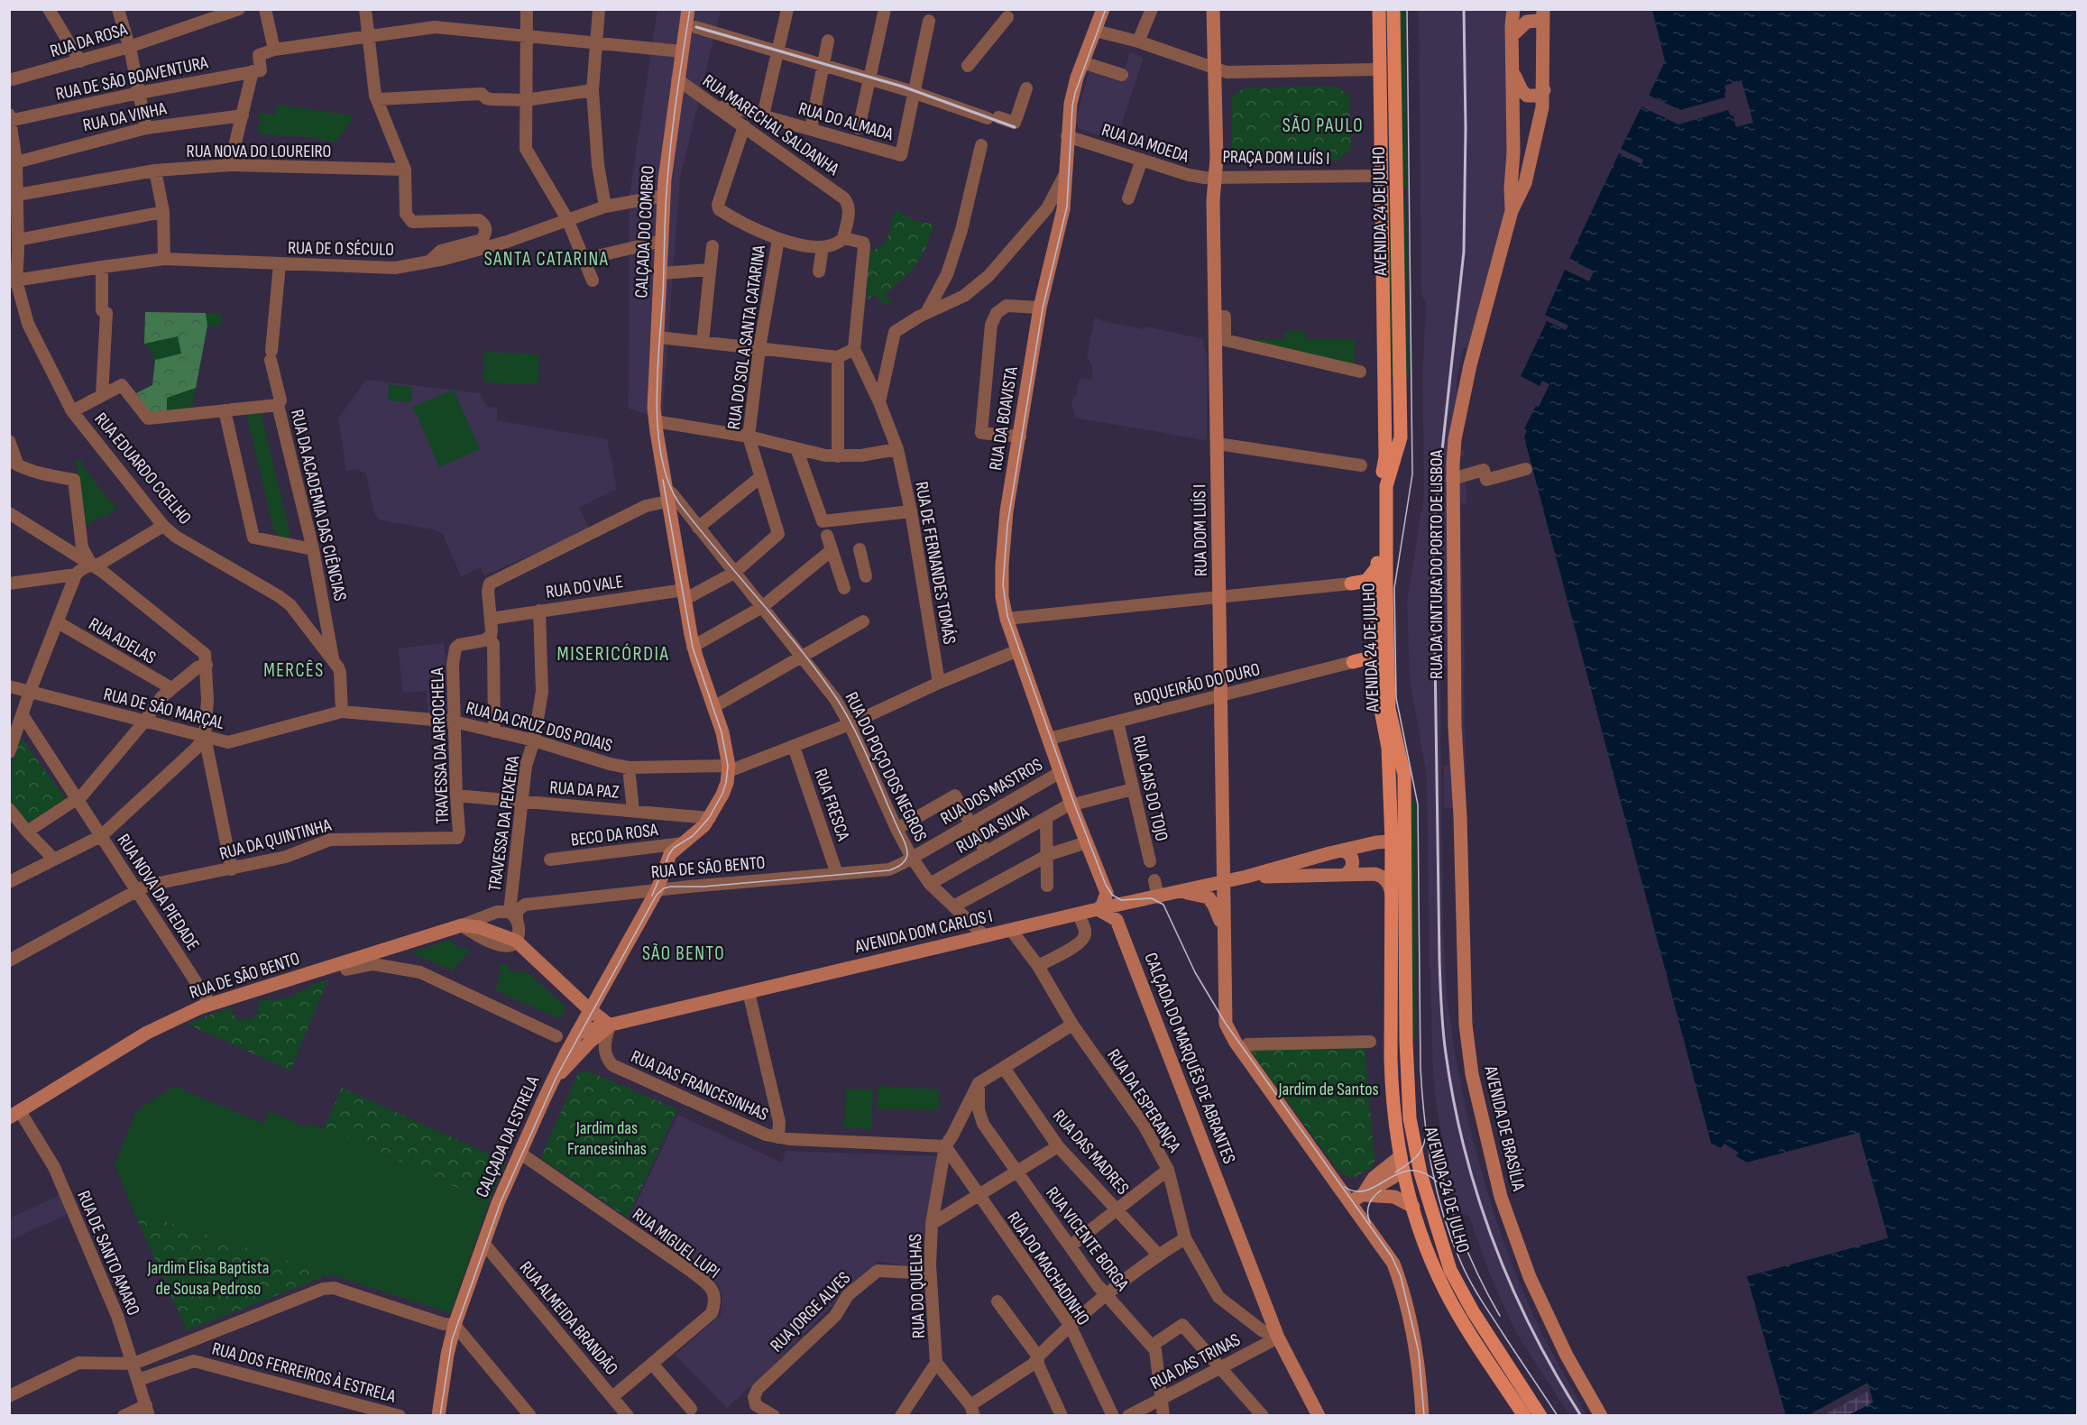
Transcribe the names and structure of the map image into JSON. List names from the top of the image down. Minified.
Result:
{"streets":{"main road":["AVENIDA 24 DE JULHO"],"street":["RUA DA ROSA","RUA DE SÃO BOAVENTURA","RUA DA VINHA","RUA DO ALMADA","RUA MARECHAL SALDANHA","RUA DA MOEDA","RUA NOVA DO LOUREIRO","PRAÇA DOM LUÍS I","CALÇADA DO COMBRO","RUA DE O SÉCULO","RUA DO SOL A SANTA CATARINA","RUA DA BOAVISTA","RUA EDUARDO COELHO","RUA DA ACADEMIA DAS CIÊNCIAS","RUA DOM LUÍS I","RUA DE FERNANDES TOMÁS","RUA DA CINTURA DO PORTO DE LISBOA","RUA DO VALE","RUA ADELAS","BOQUEIRÃO DO DURO","RUA DE SÃO MARÇAL","RUA DA CRUZ DOS POIAIS","TRAVESSA DA ARROCHELA","RUA DO POÇO DOS NEGROS","RUA CAIS DO TOJO","RUA DA PAZ","RUA DOS MASTROS","RUA FRESCA","TRAVESSA DA PEIXEIRA","RUA DA SILVA","BECO DA ROSA","RUA DA QUINTINHA","RUA DE SÃO BENTO","RUA NOVA DA PIEDADE","AVENIDA DOM CARLOS I","CALÇADA DO MARQUÊS DE ABRANTES","RUA DAS FRANCESINHAS","RUA DA ESPERANÇA","AVENIDA DE BRASÍLIA","CALÇADA DA ESTRELA","RUA DAS MADRES","RUA VICENTE BORGA","RUA MIGUEL LUPI","RUA DE SANTO AMARO","RUA DO MACHADINHO","RUA DO QUELHAS","RUA JORGE ALVES","RUA ALMEIDA BRANDÃO","RUA DAS TRINAS","RUA DOS FERREIROS À ESTRELA"]},"crossings":[["RUA DE SÃO BOAVENTURA","RUA EDUARDO COELHO"],["RUA DA VINHA","RUA EDUARDO COELHO"],["RUA DO ALMADA","RUA MARECHAL SALDANHA"],["RUA MARECHAL SALDANHA","CALÇADA DO COMBRO"],["RUA DA MOEDA","PRAÇA DOM LUÍS I"],["RUA DA MOEDA","RUA DA BOAVISTA"],["RUA DA MOEDA","RUA DOM LUÍS I"],["RUA NOVA DO LOUREIRO","RUA EDUARDO COELHO"],["PRAÇA DOM LUÍS I","AVENIDA 24 DE JULHO"],["PRAÇA DOM LUÍS I","RUA DOM LUÍS I"],["AVENIDA 24 DE JULHO","AVENIDA DOM CARLOS I"],["CALÇADA DO COMBRO","RUA DE O SÉCULO"],["CALÇADA DO COMBRO","RUA DO VALE"],["CALÇADA DO COMBRO","RUA DA CRUZ DOS POIAIS"],["CALÇADA DO COMBRO","RUA DO POÇO DOS NEGROS"],["CALÇADA DO COMBRO","CALÇADA DA ESTRELA"],["RUA DE O SÉCULO","RUA EDUARDO COELHO"],["RUA DE O SÉCULO","RUA DA ACADEMIA DAS CIÊNCIAS"],["RUA DO SOL A SANTA CATARINA","RUA DO POÇO DOS NEGROS"],["RUA DA BOAVISTA","BOQUEIRÃO DO DURO"],["RUA DA BOAVISTA","RUA DA CRUZ DOS POIAIS"],["RUA DA BOAVISTA","RUA DOS MASTROS"],["RUA DA BOAVISTA","RUA DA SILVA"],["RUA EDUARDO COELHO","RUA DA ACADEMIA DAS CIÊNCIAS"],["RUA EDUARDO COELHO","RUA DE SÃO MARÇAL"],["RUA EDUARDO COELHO","RUA DA CRUZ DOS POIAIS"],["RUA DOM LUÍS I","BOQUEIRÃO DO DURO"],["RUA DOM LUÍS I","AVENIDA DOM CARLOS I"],["RUA DE FERNANDES TOMÁS","RUA DA CRUZ DOS POIAIS"],["RUA DA CINTURA DO PORTO DE LISBOA","AVENIDA DE BRASÍLIA"],["RUA DO VALE","TRAVESSA DA PEIXEIRA"],["BOQUEIRÃO DO DURO","RUA CAIS DO TOJO"],["RUA DE SÃO MARÇAL","RUA DA CRUZ DOS POIAIS"],["RUA DA CRUZ DOS POIAIS","TRAVESSA DA ARROCHELA"],["RUA DA CRUZ DOS POIAIS","RUA DO POÇO DOS NEGROS"],["RUA DA CRUZ DOS POIAIS","RUA FRESCA"],["RUA DA CRUZ DOS POIAIS","TRAVESSA DA PEIXEIRA"],["RUA DA CRUZ DOS POIAIS","CALÇADA DA ESTRELA"],["TRAVESSA DA ARROCHELA","RUA DA PAZ"],["TRAVESSA DA ARROCHELA","RUA DA QUINTINHA"],["RUA DO POÇO DOS NEGROS","RUA DOS MASTROS"],["RUA DO POÇO DOS NEGROS","RUA DA SILVA"],["RUA DO POÇO DOS NEGROS","RUA DE SÃO BENTO"],["RUA DO POÇO DOS NEGROS","AVENIDA DOM CARLOS I"],["RUA CAIS DO TOJO","RUA DA SILVA"],["RUA DA PAZ","TRAVESSA DA PEIXEIRA"],["RUA DA PAZ","CALÇADA DA ESTRELA"],["RUA DOS MASTROS","RUA DE SÃO BENTO"],["RUA FRESCA","RUA DE SÃO BENTO"],["TRAVESSA DA PEIXEIRA","RUA DE SÃO BENTO"],["BECO DA ROSA","CALÇADA DA ESTRELA"],["RUA DA QUINTINHA","RUA NOVA DA PIEDADE"],["RUA DE SÃO BENTO","RUA NOVA DA PIEDADE"],["RUA DE SÃO BENTO","CALÇADA DA ESTRELA"],["RUA DE SÃO BENTO","RUA DE SANTO AMARO"],["AVENIDA DOM CARLOS I","CALÇADA DO MARQUÊS DE ABRANTES"],["AVENIDA DOM CARLOS I","RUA DAS FRANCESINHAS"],["AVENIDA DOM CARLOS I","RUA DA ESPERANÇA"],["AVENIDA DOM CARLOS I","CALÇADA DA ESTRELA"],["CALÇADA DO MARQUÊS DE ABRANTES","RUA DA ESPERANÇA"],["CALÇADA DO MARQUÊS DE ABRANTES","RUA DAS TRINAS"],["RUA DAS FRANCESINHAS","RUA DO MACHADINHO"],["RUA DAS FRANCESINHAS","RUA DO QUELHAS"],["RUA DA ESPERANÇA","RUA DAS TRINAS"],["CALÇADA DA ESTRELA","RUA MIGUEL LUPI"],["CALÇADA DA ESTRELA","RUA ALMEIDA BRANDÃO"],["RUA VICENTE BORGA","RUA DAS TRINAS"],["RUA MIGUEL LUPI","RUA ALMEIDA BRANDÃO"],["RUA DE SANTO AMARO","RUA DOS FERREIROS À ESTRELA"],["RUA DO MACHADINHO","RUA DO QUELHAS"],["RUA DO QUELHAS","RUA JORGE ALVES"]],"districts":["SÃO PAULO","SANTA CATARINA","MISERICÓRDIA","MERCÊS","SÃO BENTO"],"parks":["Jardim de Santos","Jardim das Francesinhas","Jardim Elisa Baptista de Sousa Pedroso"]}
